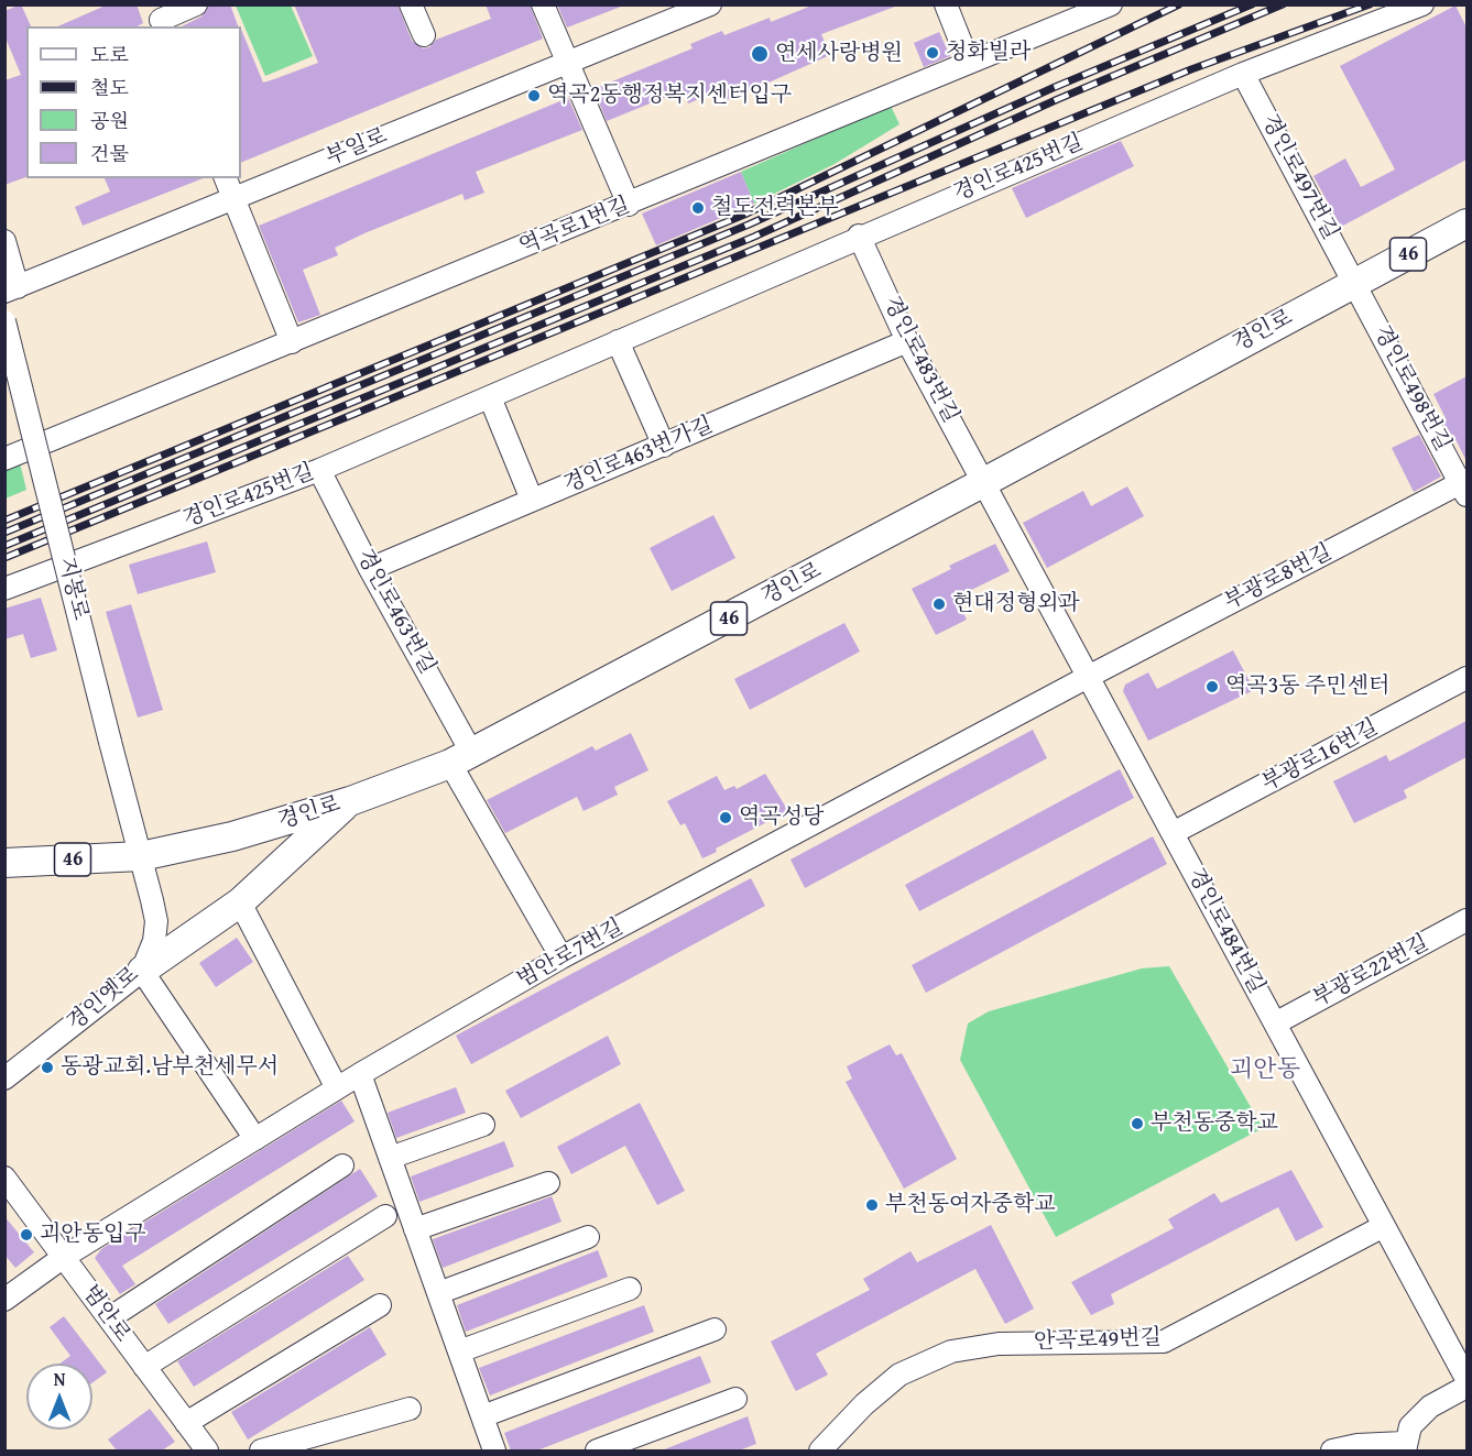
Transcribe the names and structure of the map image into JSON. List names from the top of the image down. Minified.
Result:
{"streets":{"main road":["46","경인로"],"street":["부일로","경인로425번길","경인로497번길","역곡로1번길","경인로483번길","경인로498번길","경인로463번가길","부광로8번길","지봉로","경인로463번길","부광로16번길","경인로484번길","범안로7번길","부광로22번길","경인옛로","범안로","안곡로49번길"]},"crossings":[["경인로425번길","경인로497번길"],["경인로425번길","경인로483번길"],["경인로425번길","경인로463번길"],["경인로497번길","경인로"],["경인로497번길","경인로498번길"],["경인로","경인로483번길"],["경인로","경인로498번길"],["경인로","지봉로"],["경인로","경인로463번길"],["경인로","경인로484번길"],["경인로","경인옛로"],["경인로483번길","경인로463번가길"],["경인로483번길","경인로484번길"],["경인로498번길","부광로8번길"],["경인로463번가길","경인로463번길"],["부광로8번길","경인로484번길"],["부광로8번길","범안로7번길"],["지봉로","경인옛로"],["경인로463번길","범안로7번길"],["부광로16번길","경인로484번길"],["경인로484번길","범안로7번길"],["경인로484번길","부광로22번길"],["경인로484번길","안곡로49번길"],["범안로7번길","범안로"]],"districts":["괴안동"],"places":["청화빌라","연세사랑병원","역곡2동행정복지센터입구","철도전력본부","현대정형외과","역곡3동 주민센터","역곡성당","동광교회.남부천세무서","부천동중학교","부천동여자중학교","괴안동입구"],"legend":["도로","철도","공원","건물"],"north":"top"}
